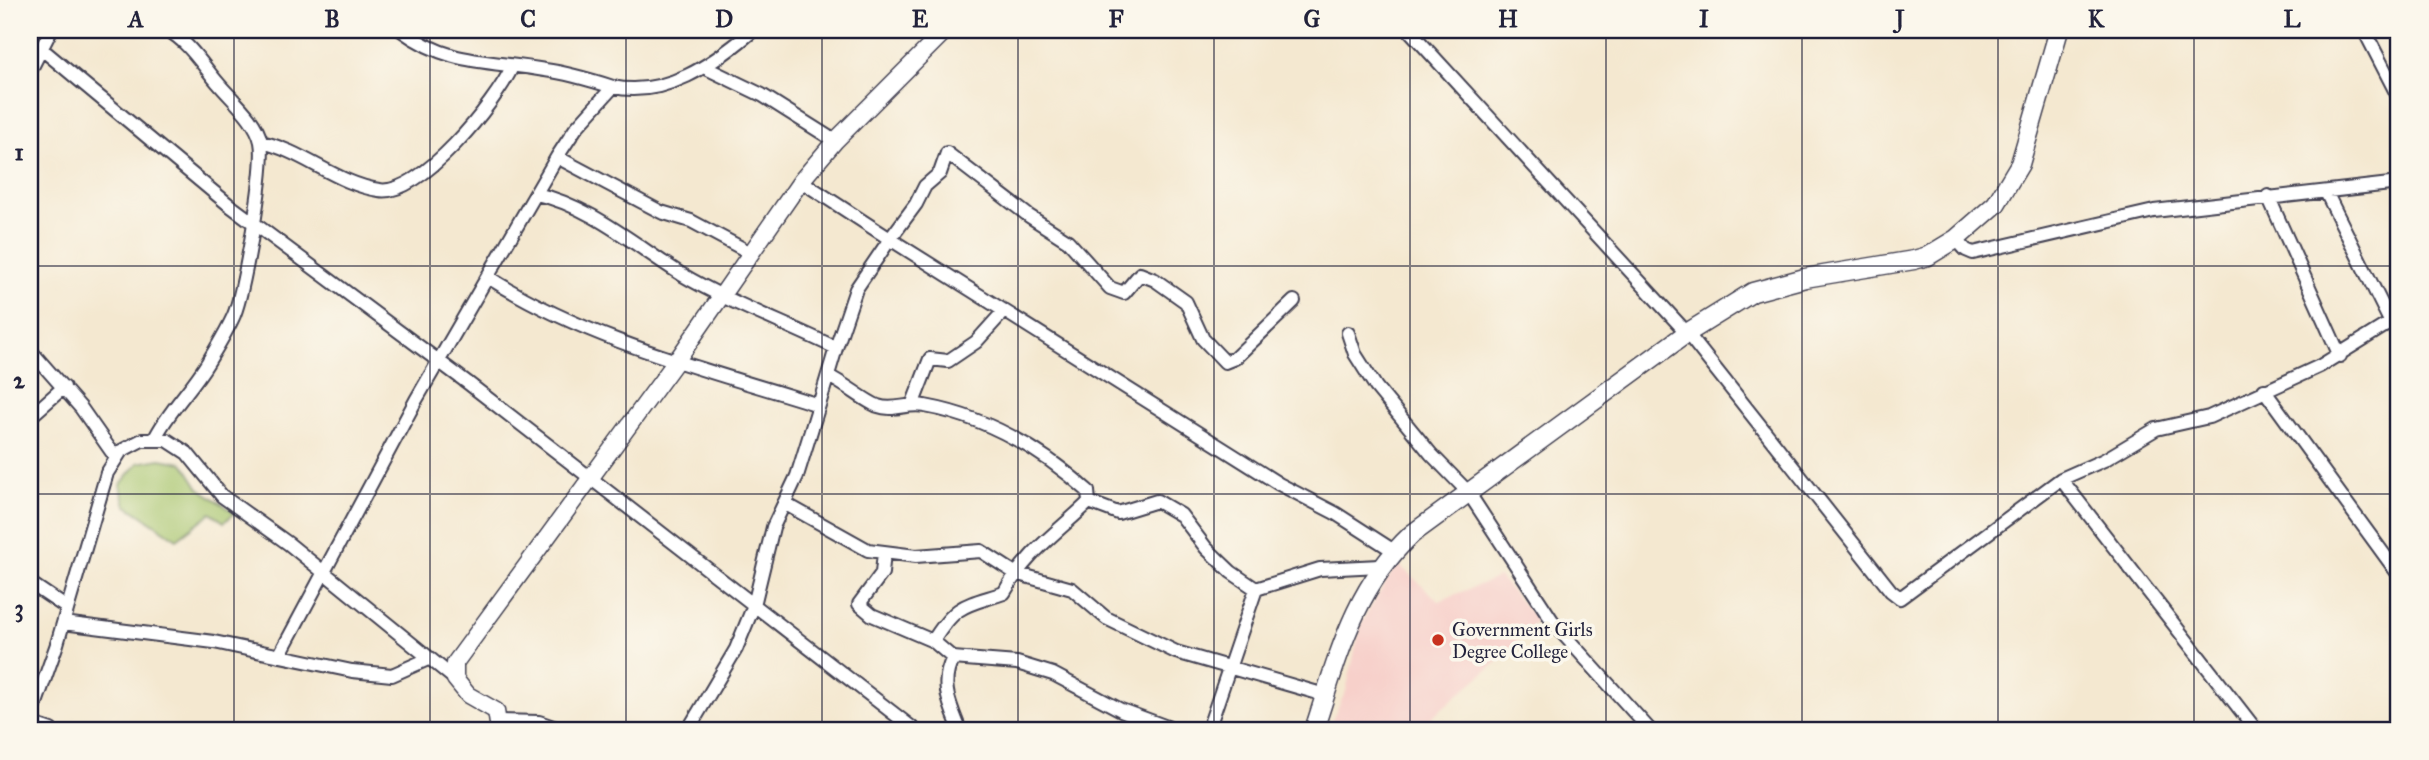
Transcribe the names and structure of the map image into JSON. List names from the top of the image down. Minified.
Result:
{"places":["Government Girls Degree College"],"grid":{"columns":["A","B","C","D","E","F","G","H","I","J","K","L"],"rows":["1","2","3"]}}
